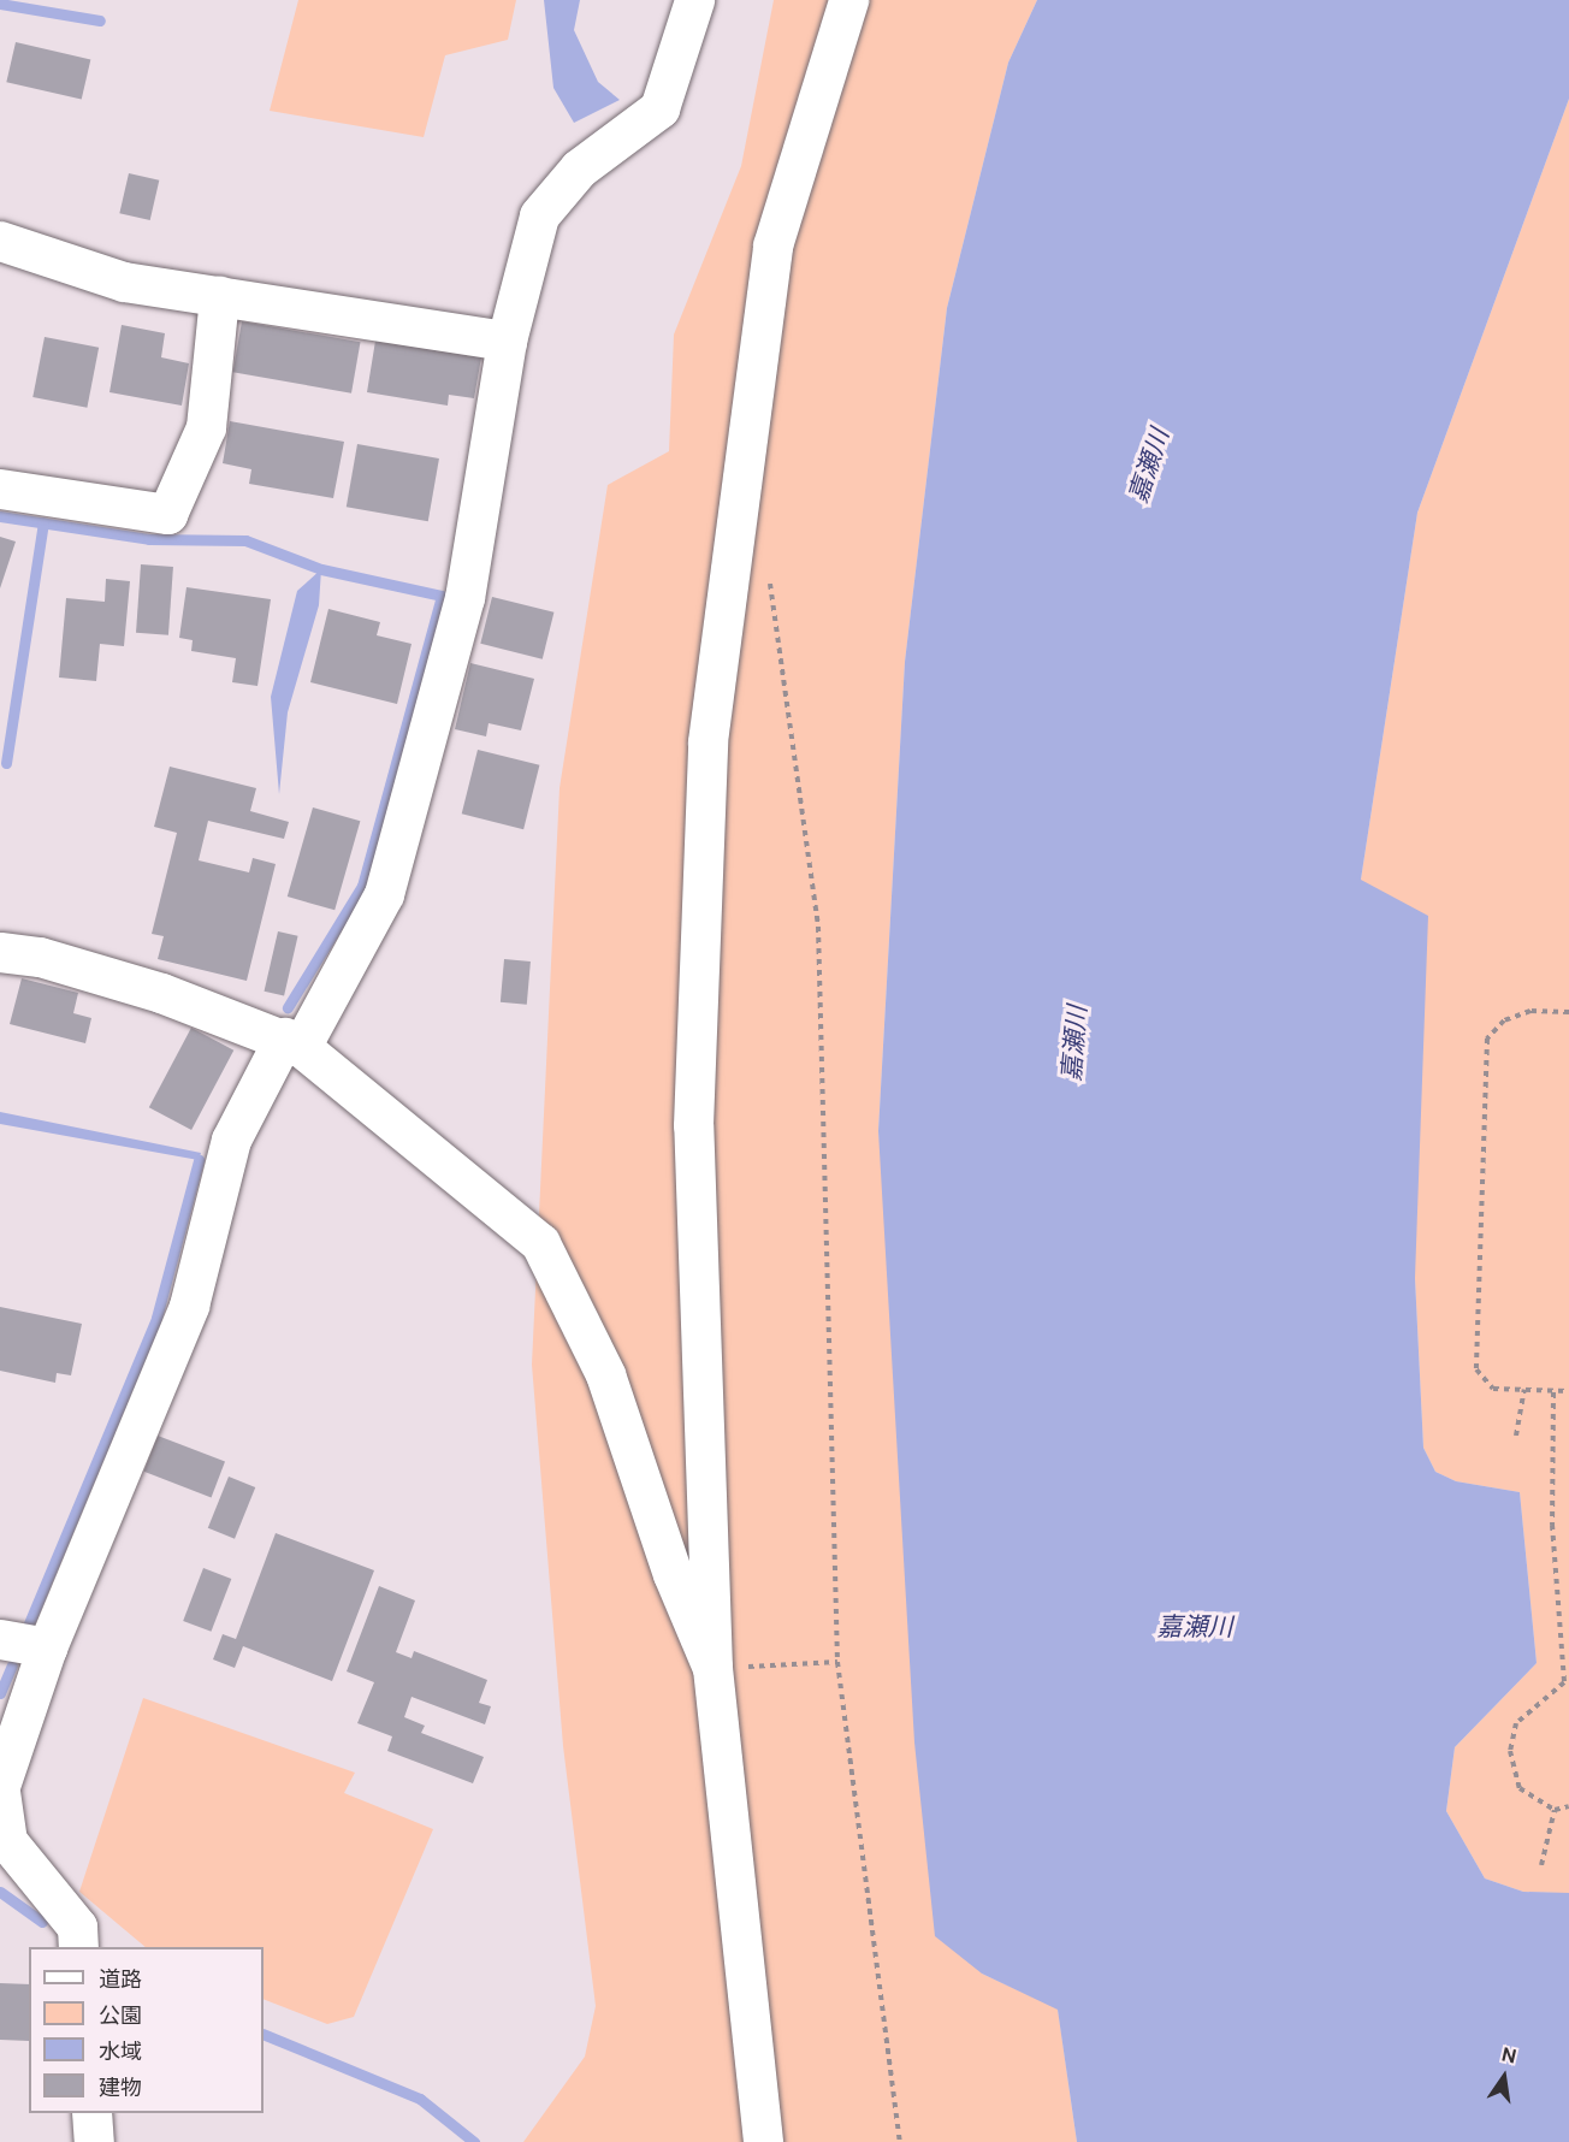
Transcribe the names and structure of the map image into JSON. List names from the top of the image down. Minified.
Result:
{"water":["嘉瀬川"],"legend":["道路","公園","水域","建物"],"north":"top"}
